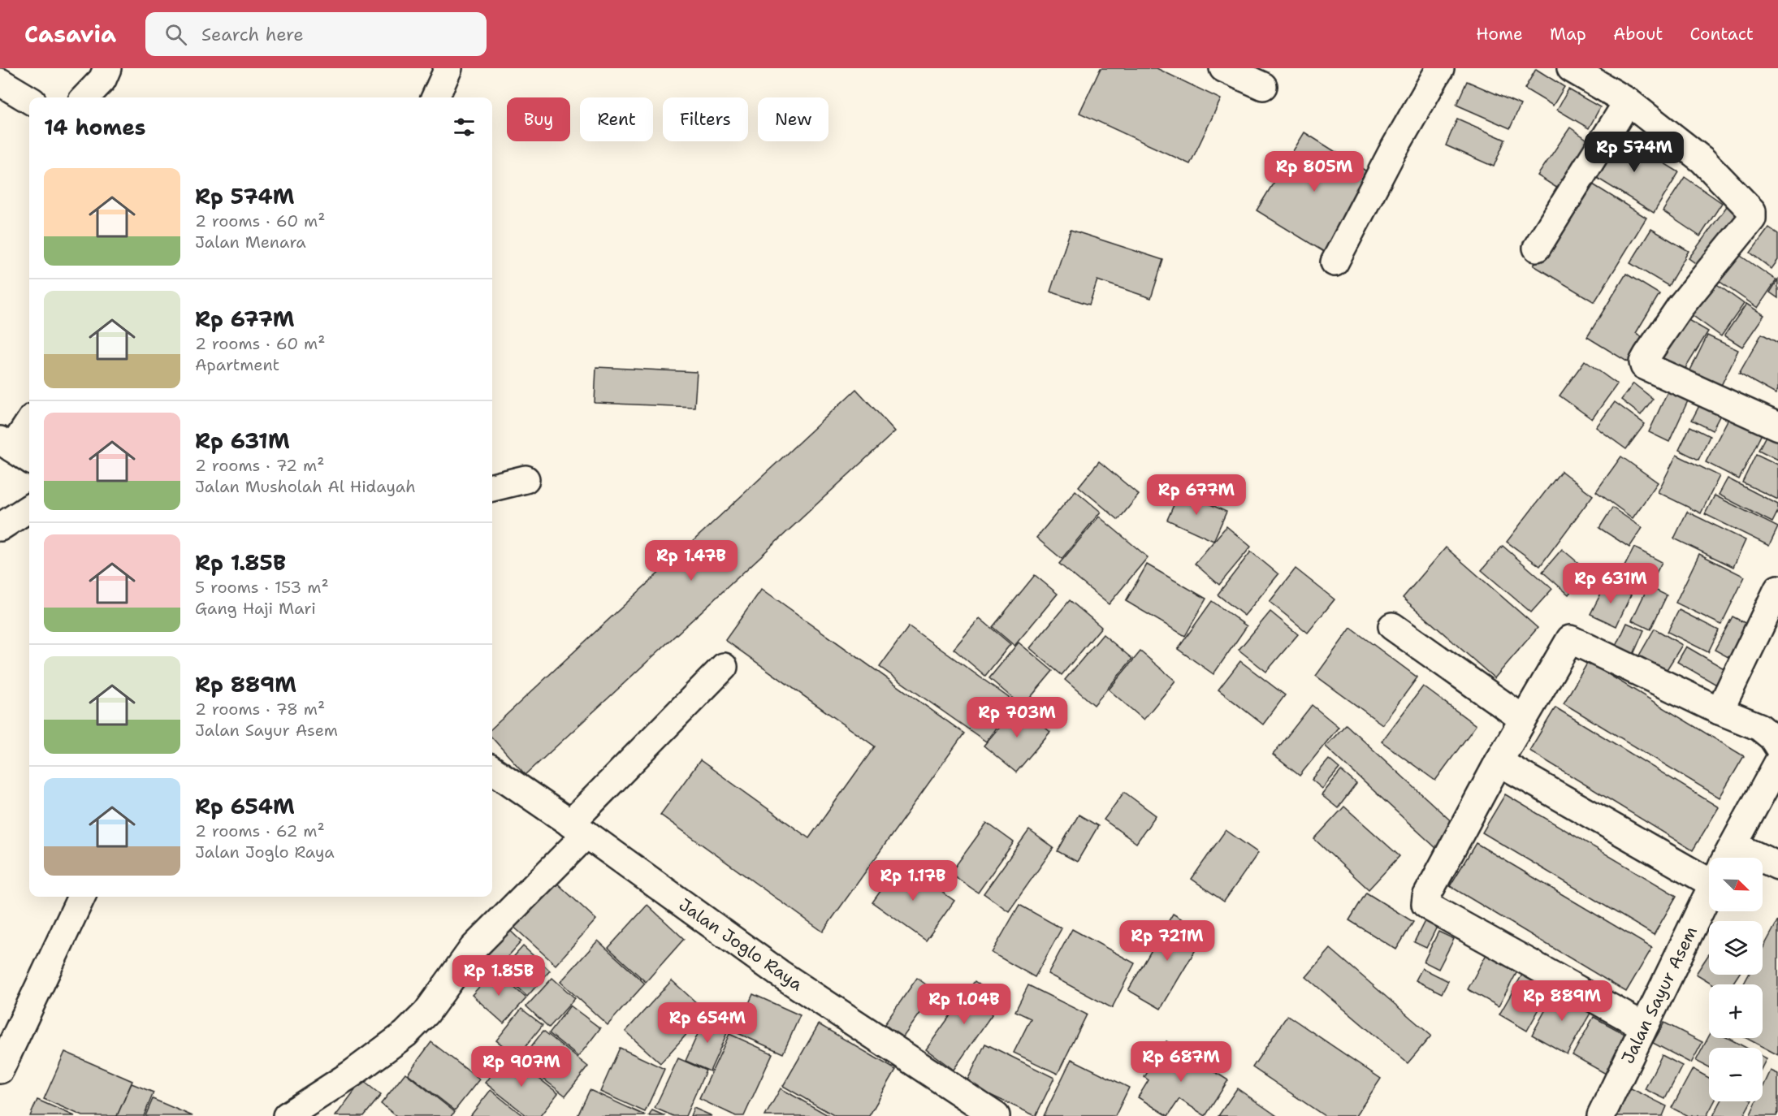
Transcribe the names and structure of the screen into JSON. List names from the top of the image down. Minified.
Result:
{"streets":{"street":["Jalan Joglo Raya","Jalan Sayur Asem"]},"north":"bottom right","page":{"header":"Casavia","search":"Search here","nav":["Home","Map","About","Contact"],"chip":["Buy","Rent","Filters","New"],"heading":"14 homes","price":["Rp 574M","Rp 805M","Rp 677M","Rp 1.47B","Rp 631M","Rp 703M","Rp 1.17B","Rp 721M","Rp 1.85B","Rp 889M","Rp 1.04B","Rp 654M","Rp 687M","Rp 907M"],"list":[{"name":"Rp 574M","note":"2 rooms · 60 m² · Jalan Menara"},{"name":"Rp 677M","note":"2 rooms · 60 m² · Apartment"},{"name":"Rp 631M","note":"2 rooms · 72 m² · Jalan Musholah Al Hidayah"},{"name":"Rp 1.85B","note":"5 rooms · 153 m² · Gang Haji Mari"},{"name":"Rp 889M","note":"2 rooms · 78 m² · Jalan Sayur Asem"},{"name":"Rp 654M","note":"2 rooms · 62 m² · Jalan Joglo Raya"}],"map_buttons":["+","−"]}}
